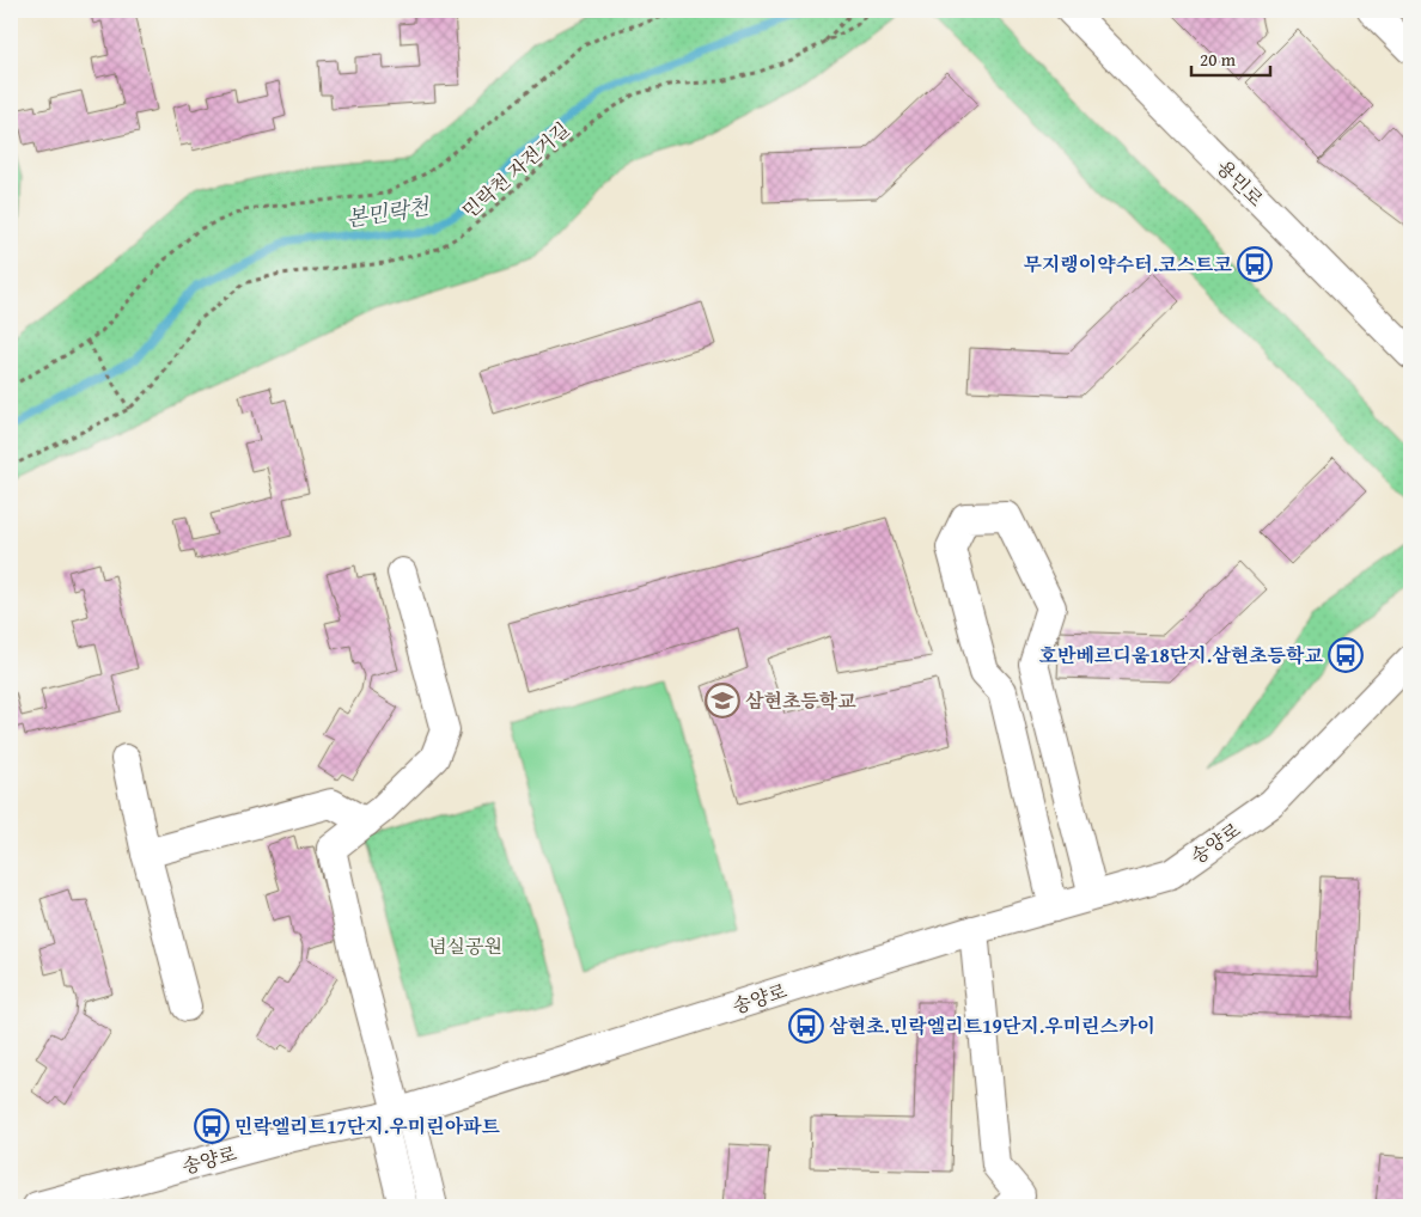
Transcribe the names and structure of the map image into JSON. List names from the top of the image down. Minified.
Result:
{"streets":{"street":["용민로","송양로"],"path":["민락천 자전거길"]},"water":["본민락천"],"parks":["념실공원"],"places":{"bus stop":["무지랭이약수터.코스트코","호반베르디움18단지.삼현초등학교","삼현초.민락엘리트19단지.우미린스카이","민락엘리트17단지.우미린아파트"],"school or university":["삼현초등학교"]},"scale_bar":"20 m"}
